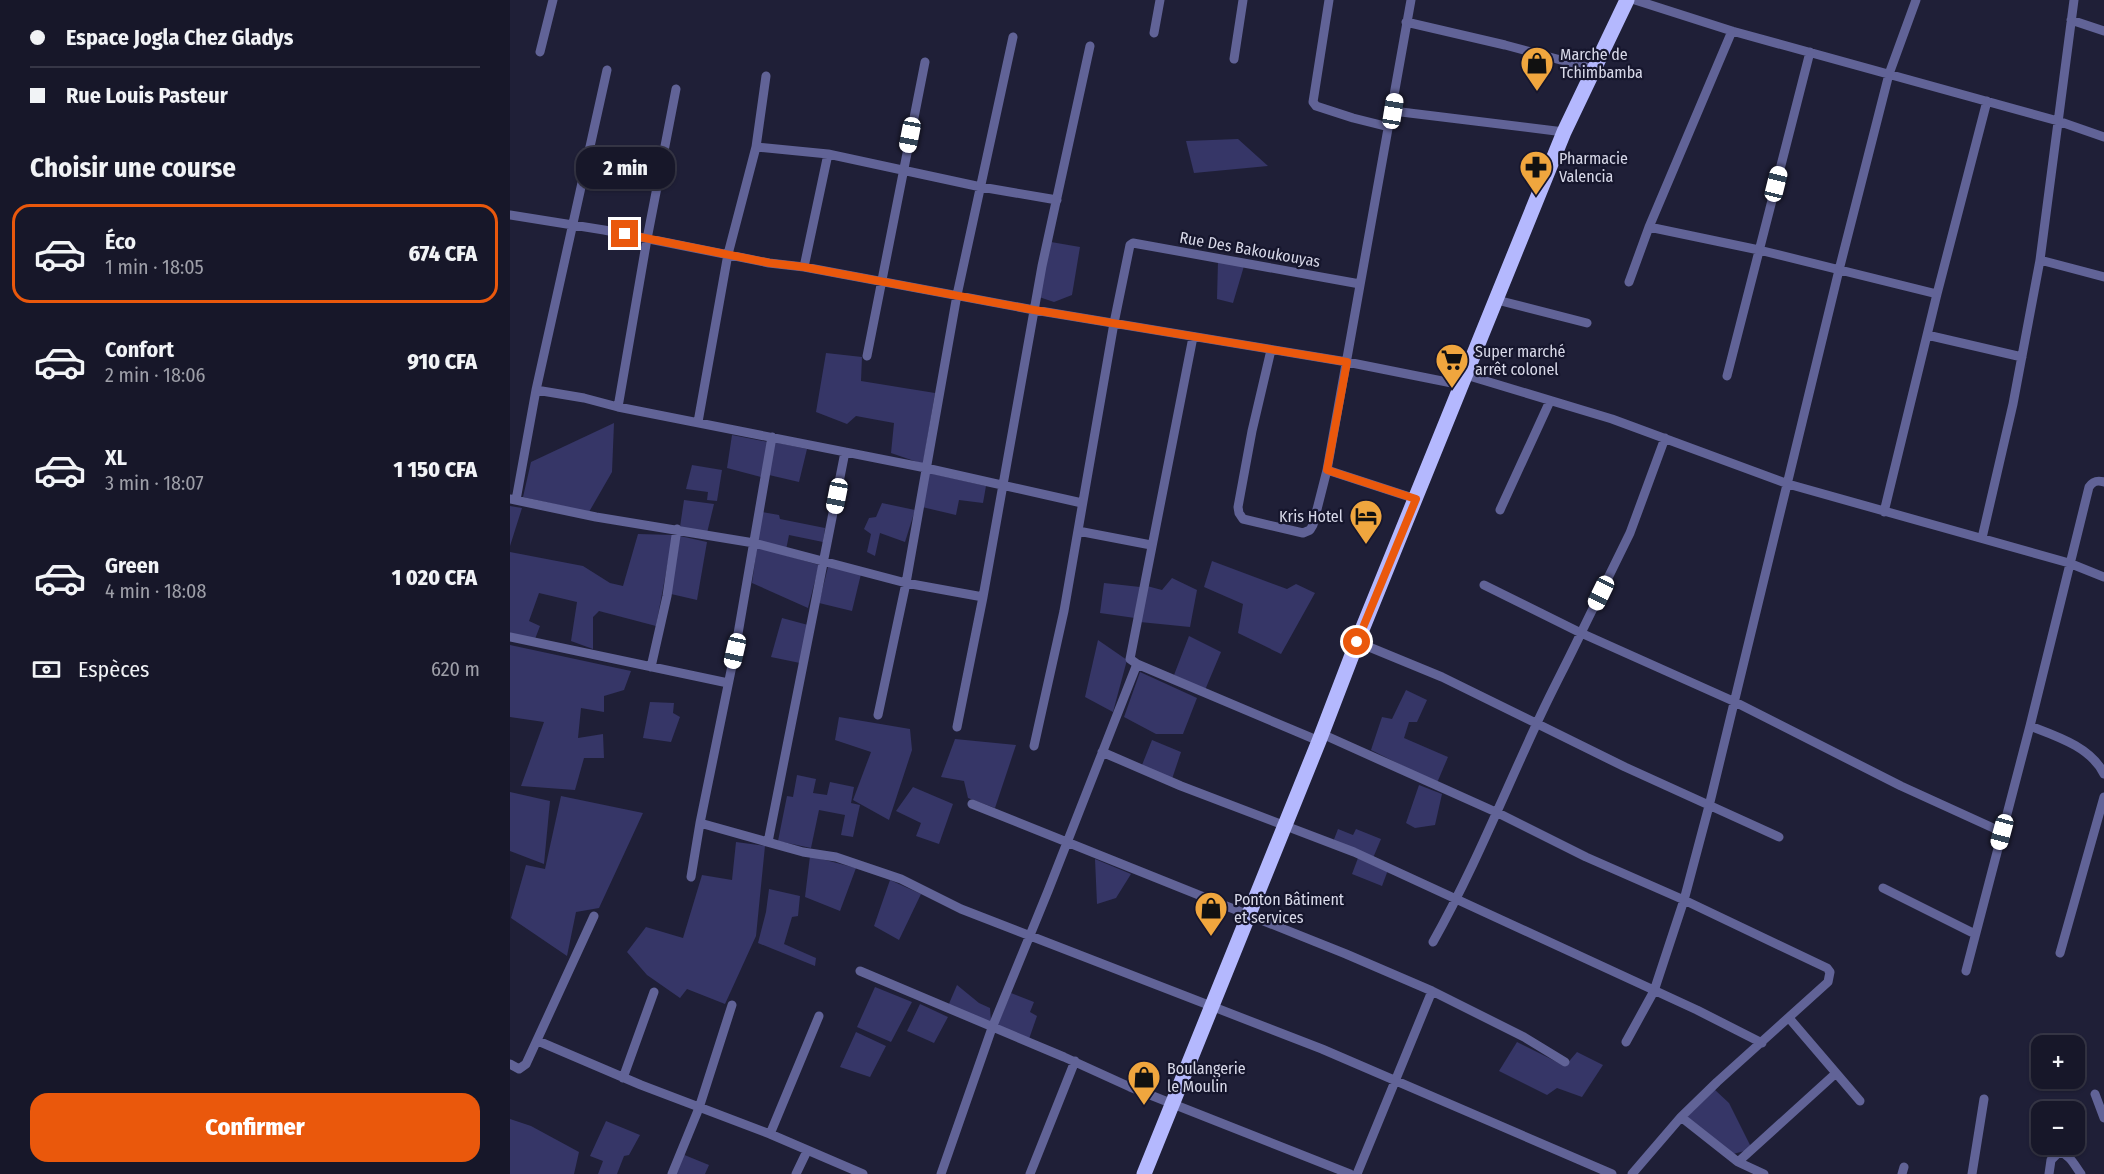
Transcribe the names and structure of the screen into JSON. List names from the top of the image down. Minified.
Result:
{"streets":{"street":["Rue Des Bakoukouyas"]},"places":{"shop":["Marche de Tchimbamba","Ponton Bâtiment et services","Boulangerie le Moulin"],"pharmacy":["Pharmacie Valencia"],"supermarket":["Super marché arrêt colonel"],"hotel":["Kris Hotel"]},"page":{"banner":["Espace Jogla Chez Gladys","Rue Louis Pasteur"],"heading":"Choisir une course","bubble":"2 min","list":[{"name":"Éco","note":"1 min · 18:05","value":"674 CFA"},{"name":"Confort","note":"2 min · 18:06","value":"910 CFA"},{"name":"XL","note":"3 min · 18:07","value":"1 150 CFA"},{"name":"Green","note":"4 min · 18:08","value":"1 020 CFA"}],"pay":["Espèces","620 m"],"map_buttons":["+","−"],"buttons":"Confirmer"}}
